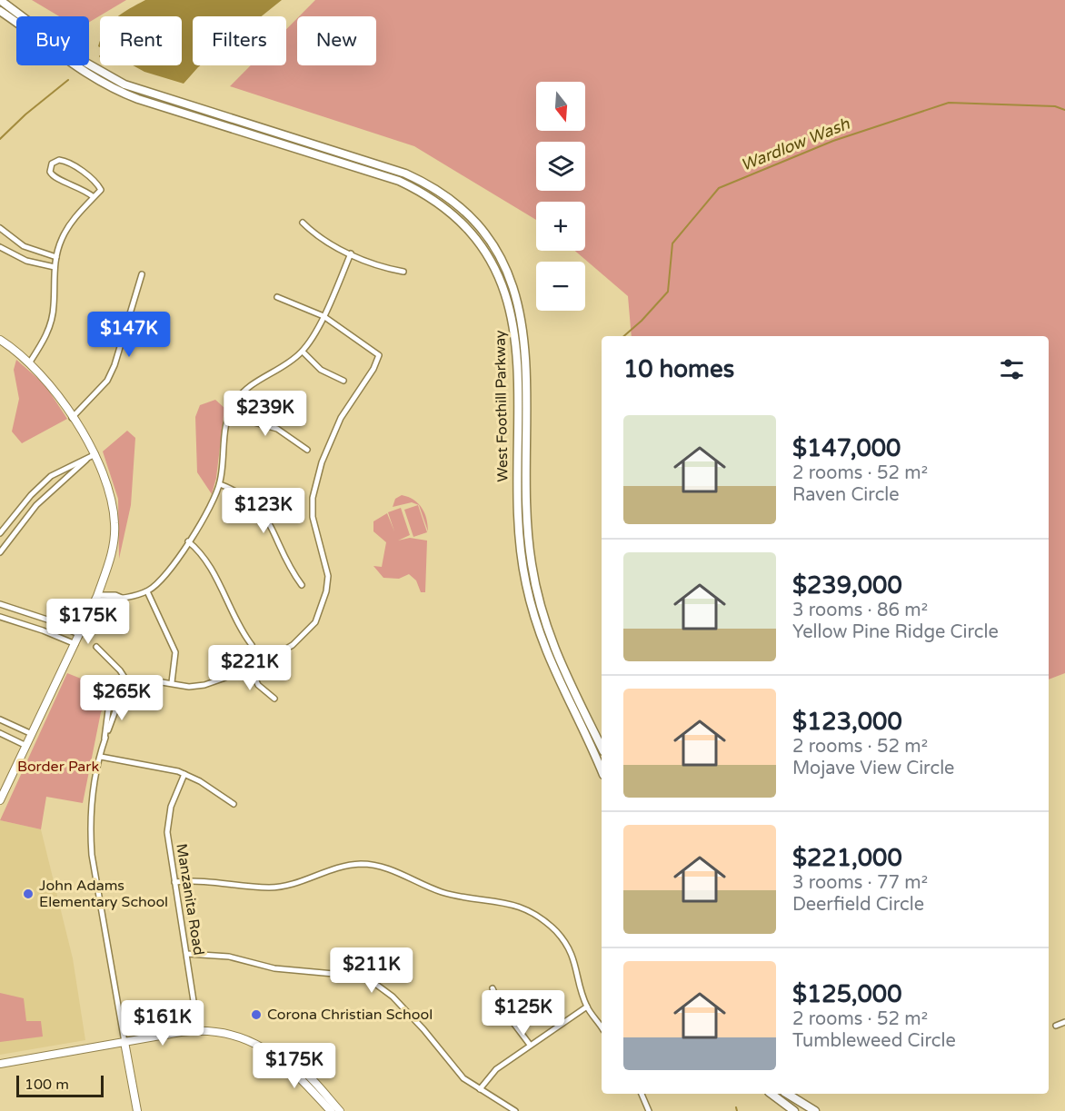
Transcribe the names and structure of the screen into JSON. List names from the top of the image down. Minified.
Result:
{"streets":{"main road":["West Foothill Parkway"],"street":["Manzanita Road"]},"water":["Wardlow Wash"],"parks":["Border Park"],"places":["John Adams Elementary School","Corona Christian School"],"scale_bar":"100 m","north":"bottom","page":{"chip":["Buy","Rent","Filters","New"],"map_buttons":["+","−"],"price":["$147K","$239K","$123K","$175K","$221K","$265K","$211K","$125K","$161K","$175K"],"heading":"10 homes","list":[{"name":"$147,000","note":"2 rooms · 52 m² · Raven Circle"},{"name":"$239,000","note":"3 rooms · 86 m² · Yellow Pine Ridge Circle"},{"name":"$123,000","note":"2 rooms · 52 m² · Mojave View Circle"},{"name":"$221,000","note":"3 rooms · 77 m² · Deerfield Circle"},{"name":"$125,000","note":"2 rooms · 52 m² · Tumbleweed Circle"}],"scale":"100 m"}}
